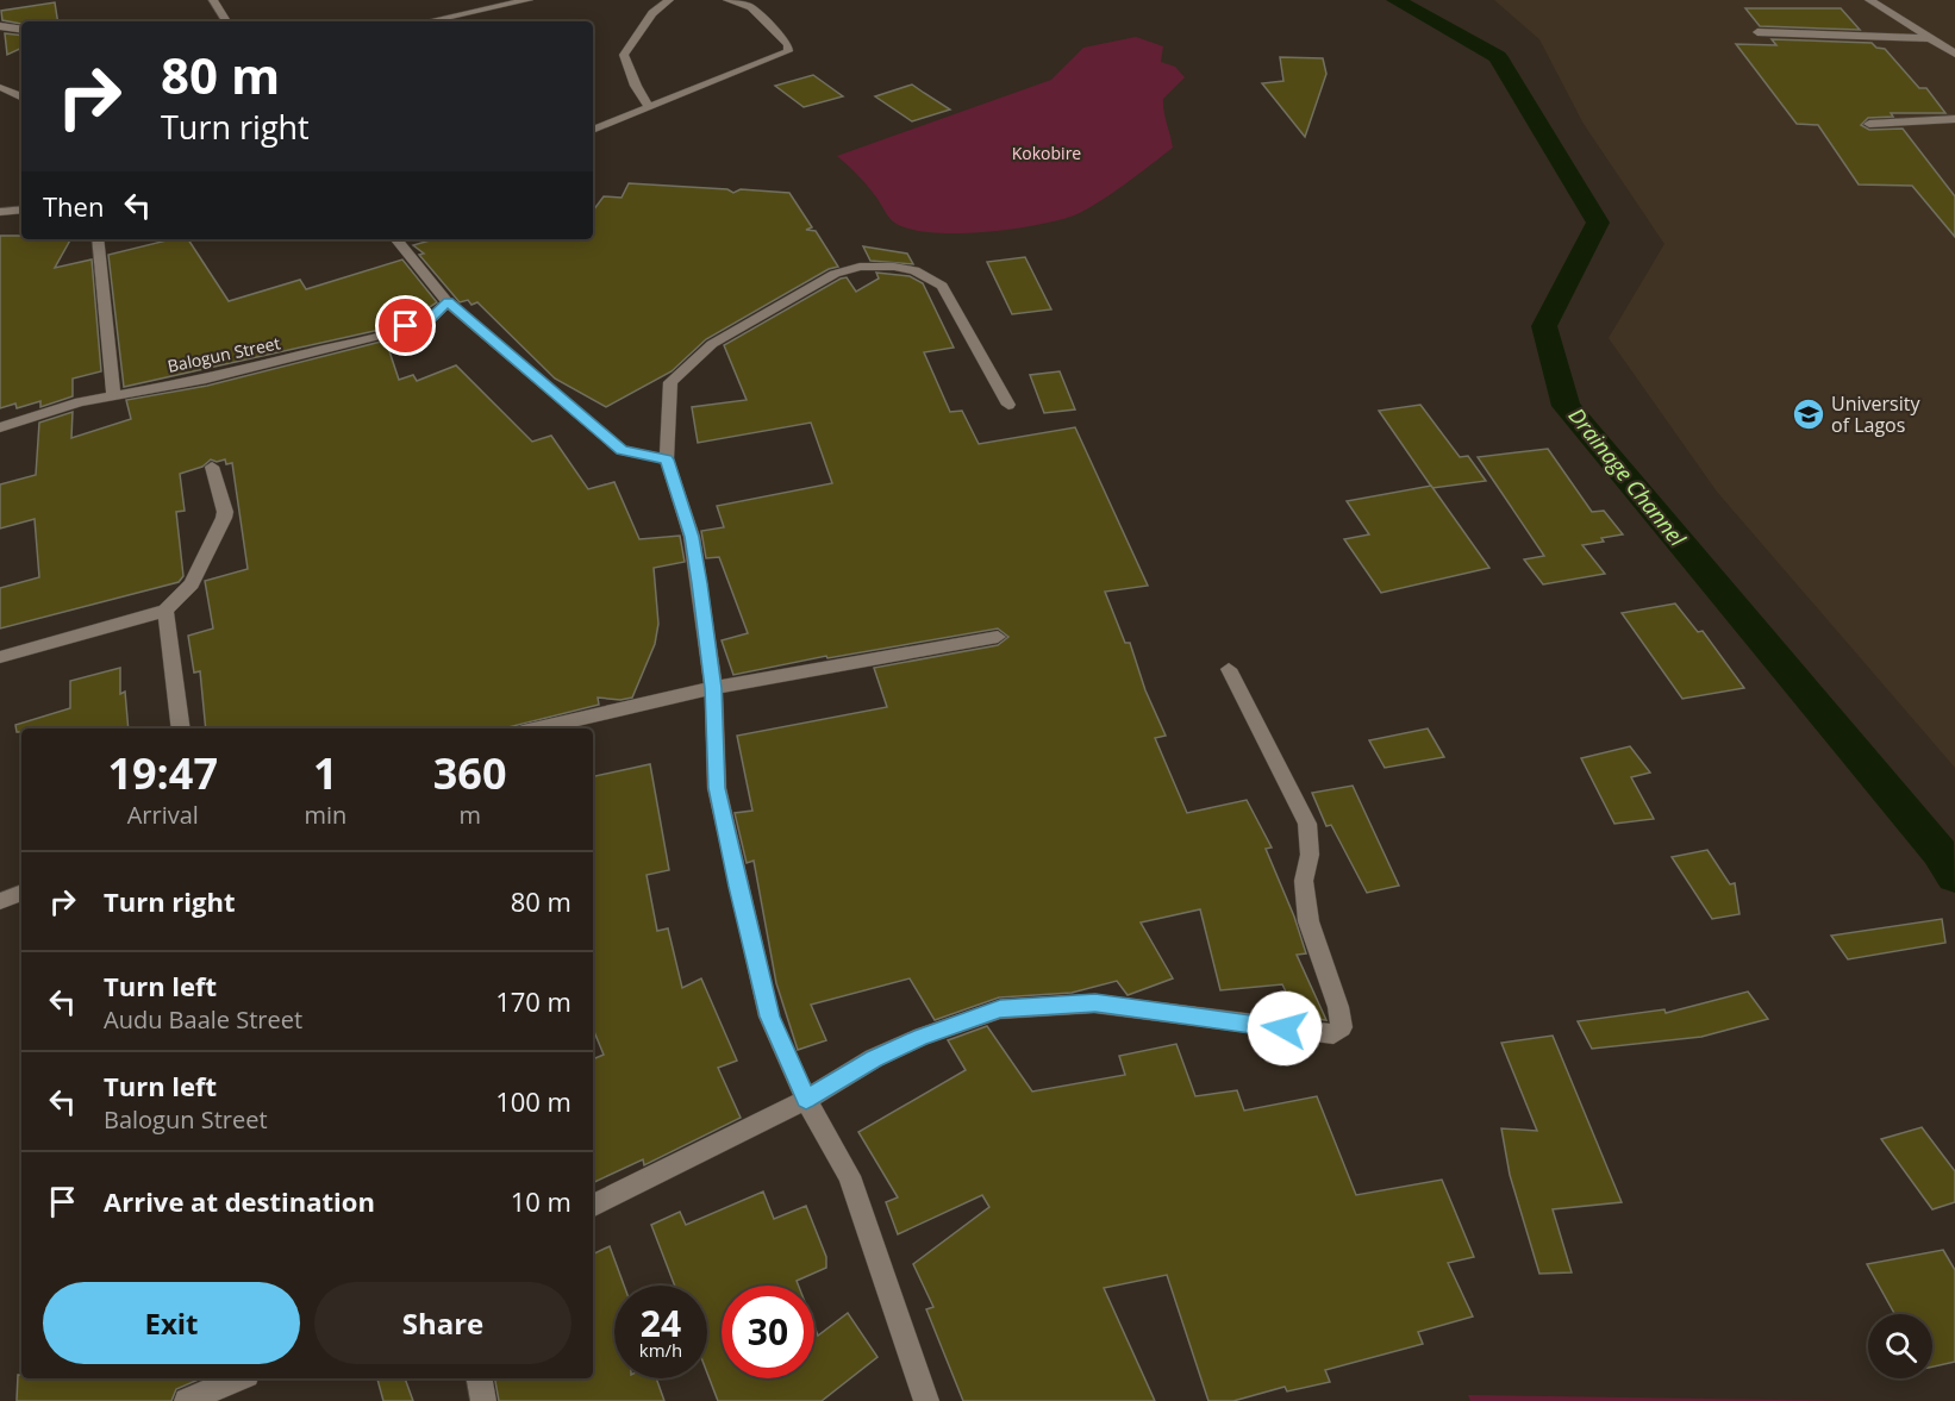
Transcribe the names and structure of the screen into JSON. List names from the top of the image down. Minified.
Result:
{"streets":{"street":["Balogun Street"]},"water":["Drainage Channel"],"parks":["Kokobire"],"places":{"school or university":["University of Lagos"]},"page":{"turn":["80 m","Turn right"],"then":"Then","eta":["19:47","Arrival","1","min","360","m"],"list":[{"name":"Turn right","value":"80 m"},{"name":"Turn left","note":"Audu Baale Street","value":"170 m"},{"name":"Turn left","note":"Balogun Street","value":"100 m"},{"name":"Arrive at destination","value":"10 m"}],"buttons":["Exit","Share"],"speed":"24 km/h","limit":"30"}}
